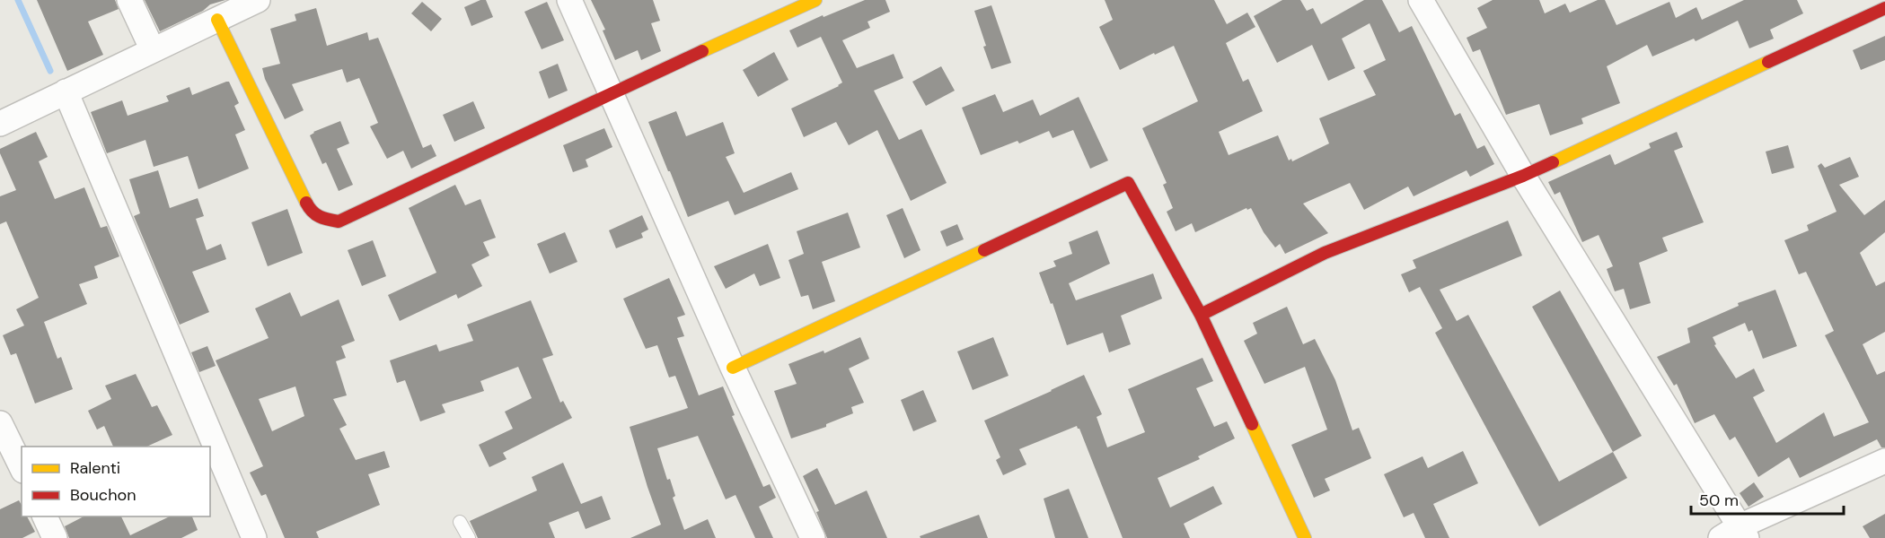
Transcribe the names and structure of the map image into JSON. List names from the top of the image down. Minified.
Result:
{"legend":["Ralenti","Bouchon"],"scale_bar":"50 m"}
